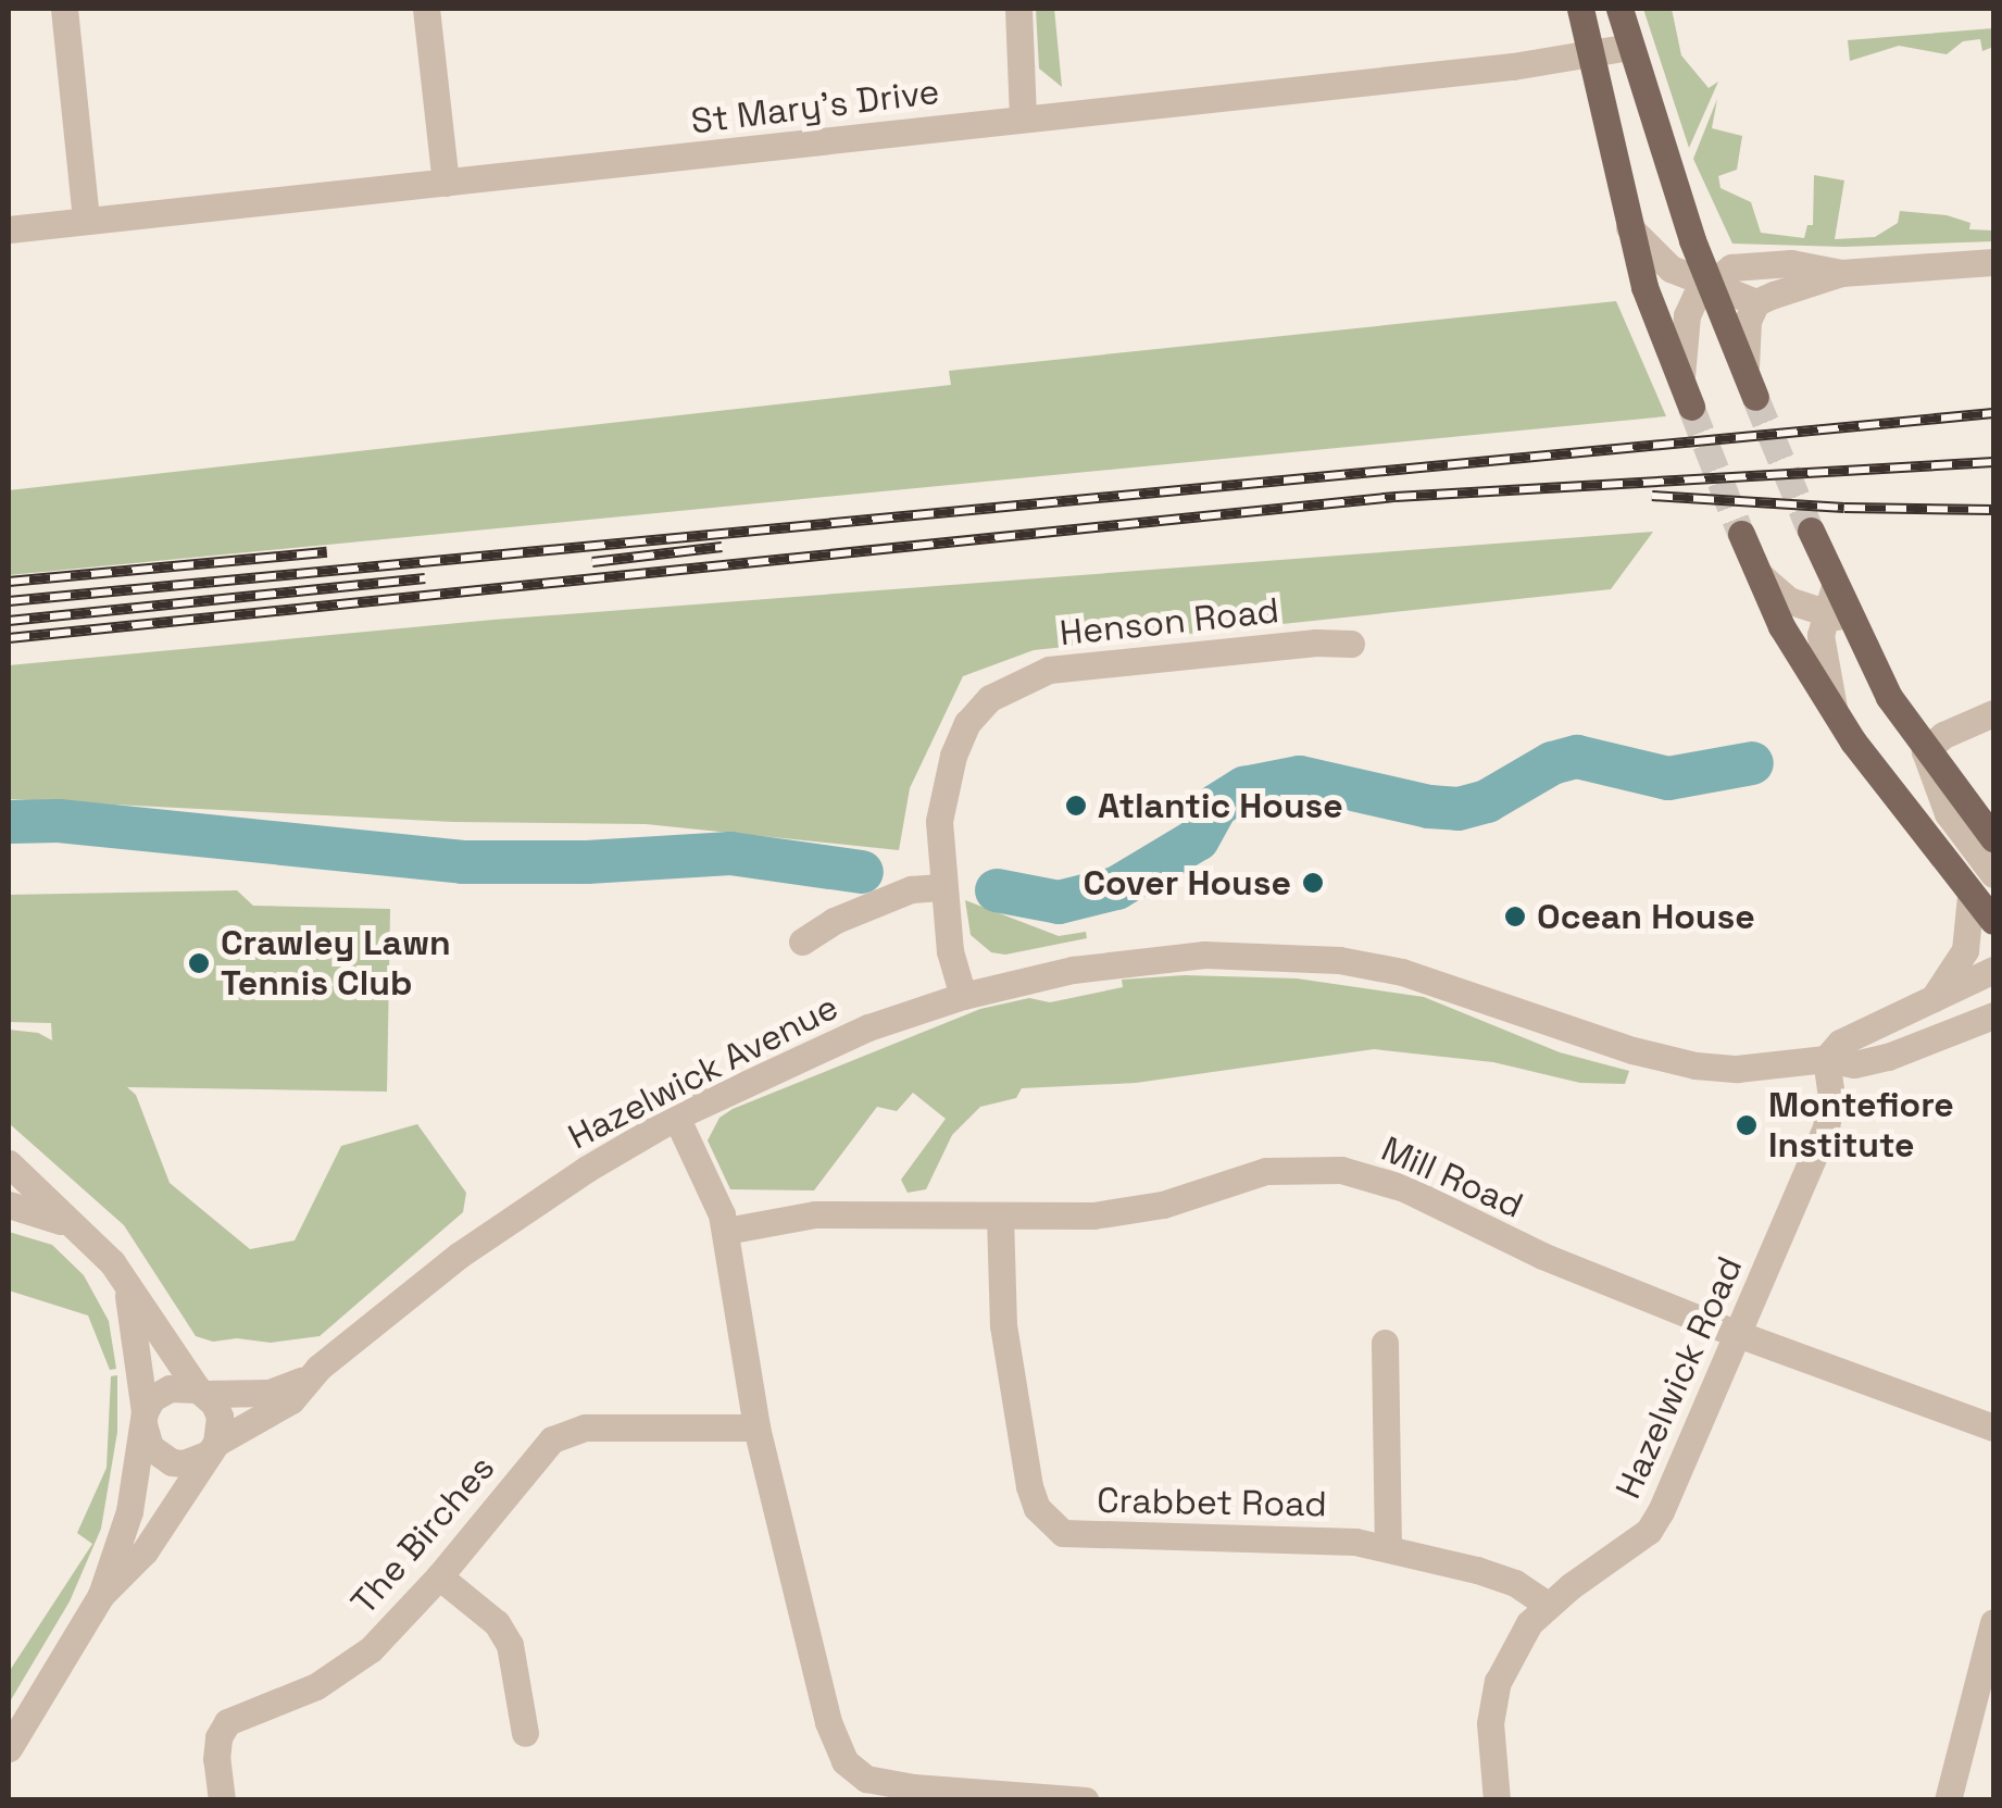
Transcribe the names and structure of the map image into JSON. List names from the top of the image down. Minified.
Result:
{"streets":{"street":["St Mary's Drive","Henson Road","Hazelwick Avenue","Mill Road","Hazelwick Road","Crabbet Road","The Birches"]},"crossings":[["Henson Road","Hazelwick Avenue"],["Hazelwick Avenue","Hazelwick Road"],["Mill Road","Hazelwick Road"],["Mill Road","Crabbet Road"],["Hazelwick Road","Crabbet Road"]],"places":["Atlantic House","Cover House","Ocean House","Crawley Lawn Tennis Club","Montefiore Institute"]}
